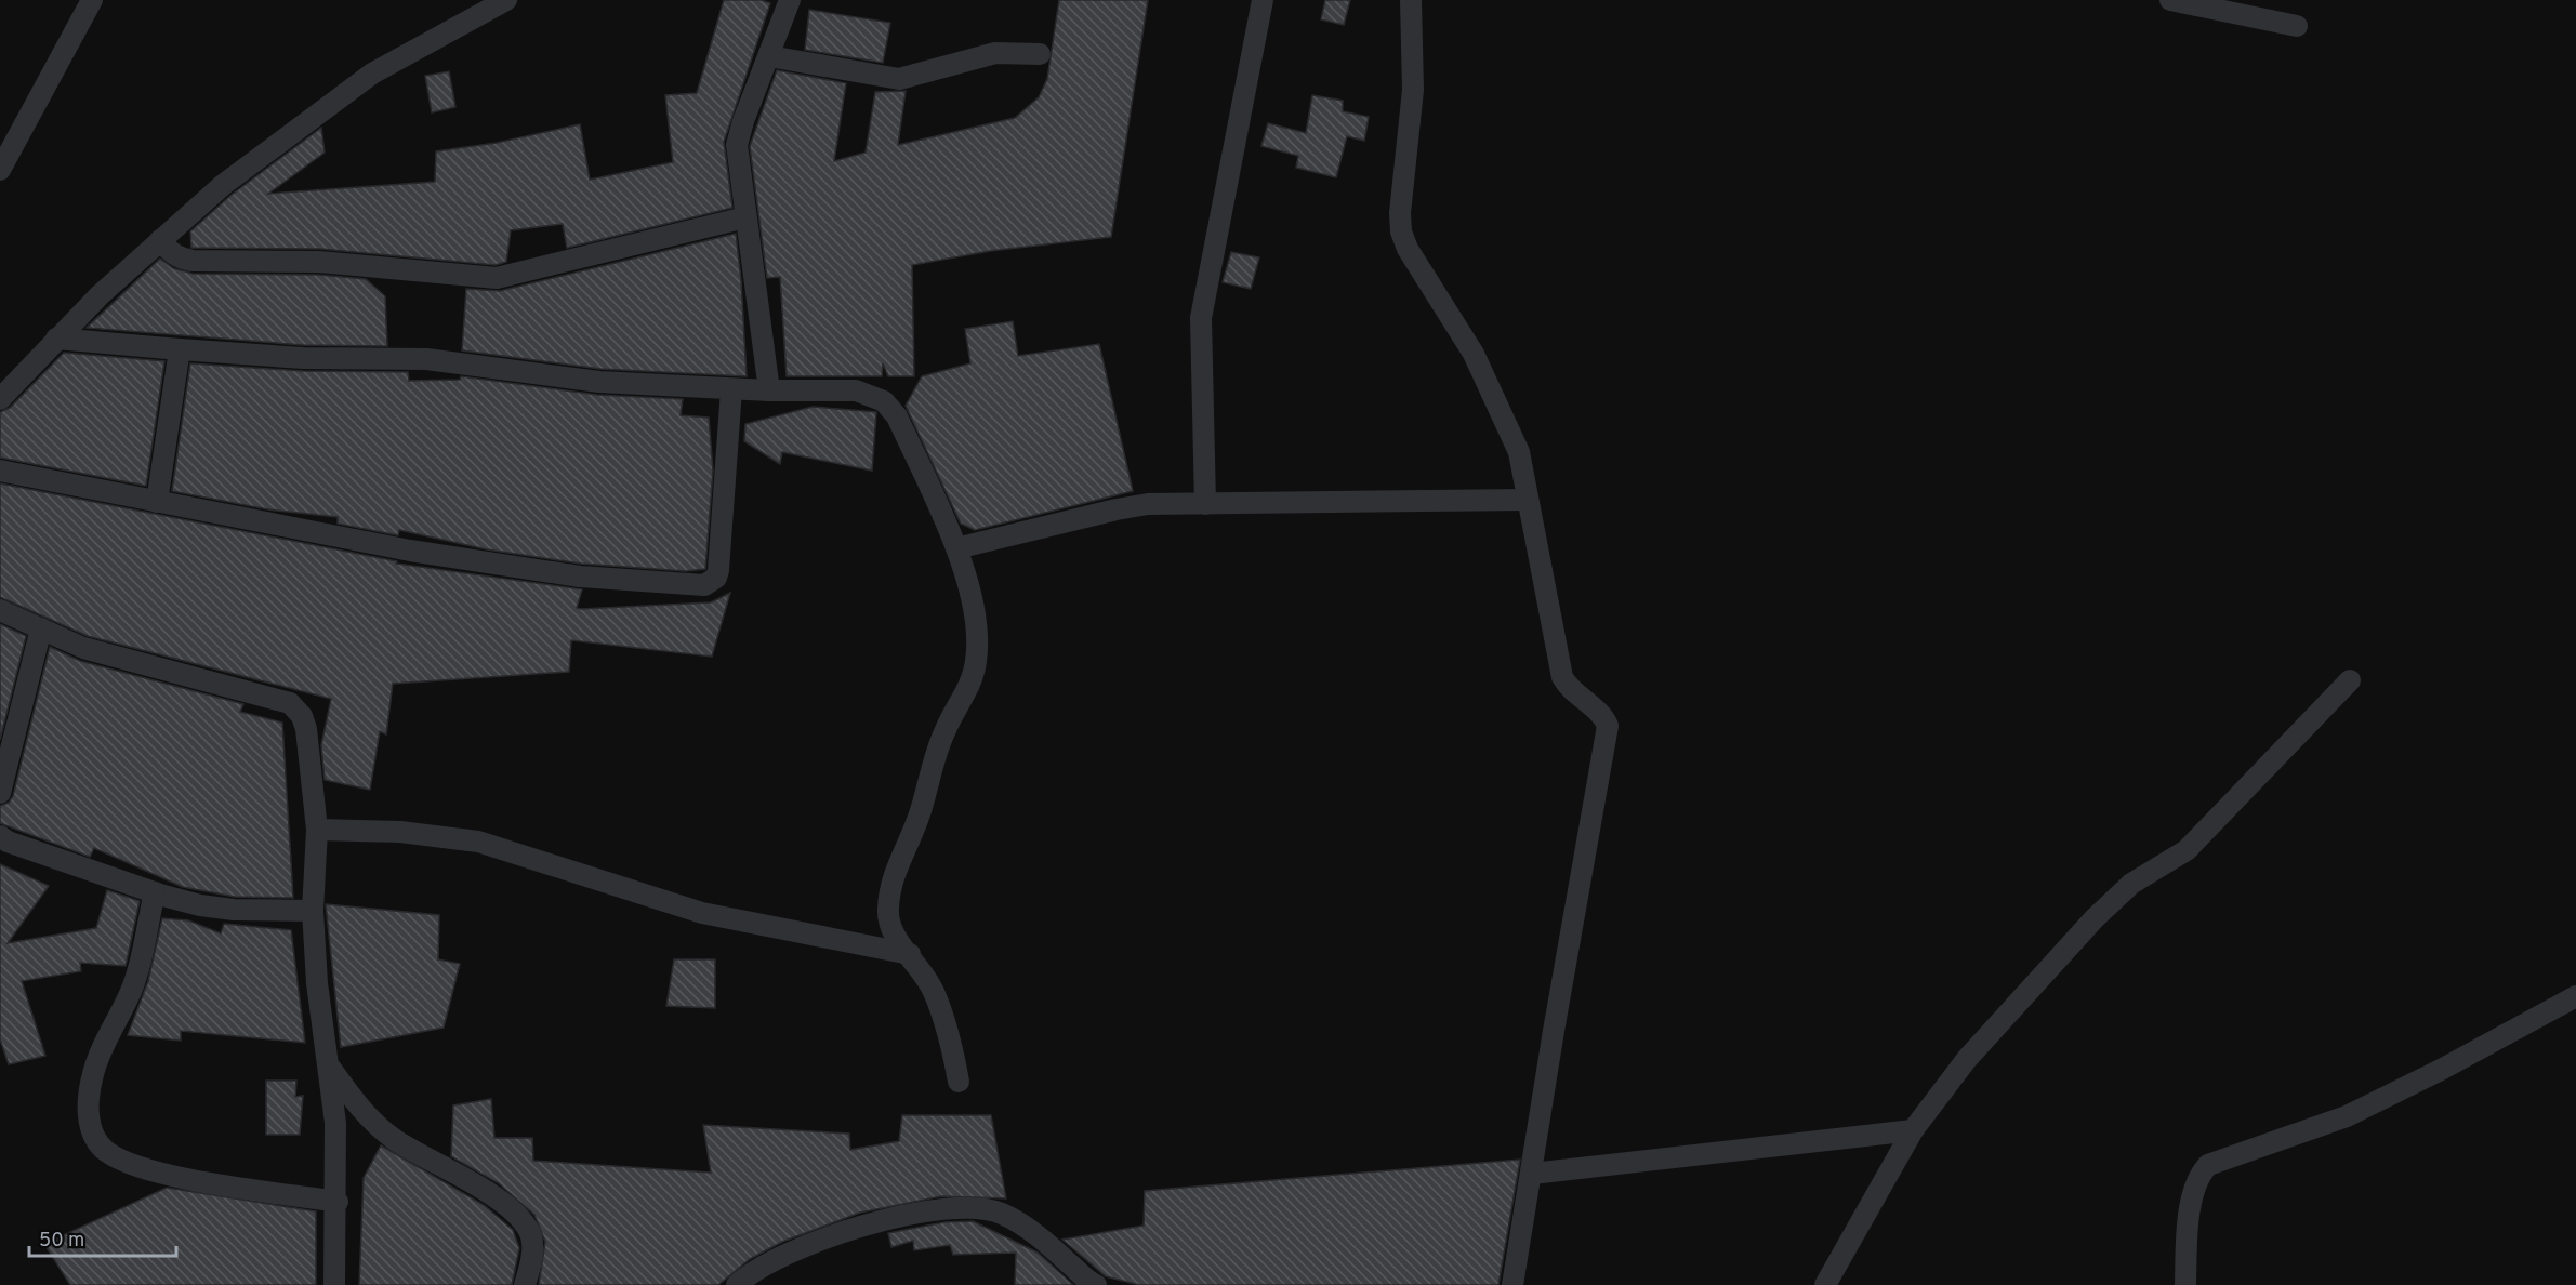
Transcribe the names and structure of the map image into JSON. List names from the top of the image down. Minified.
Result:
{"scale_bar":"50 m"}
